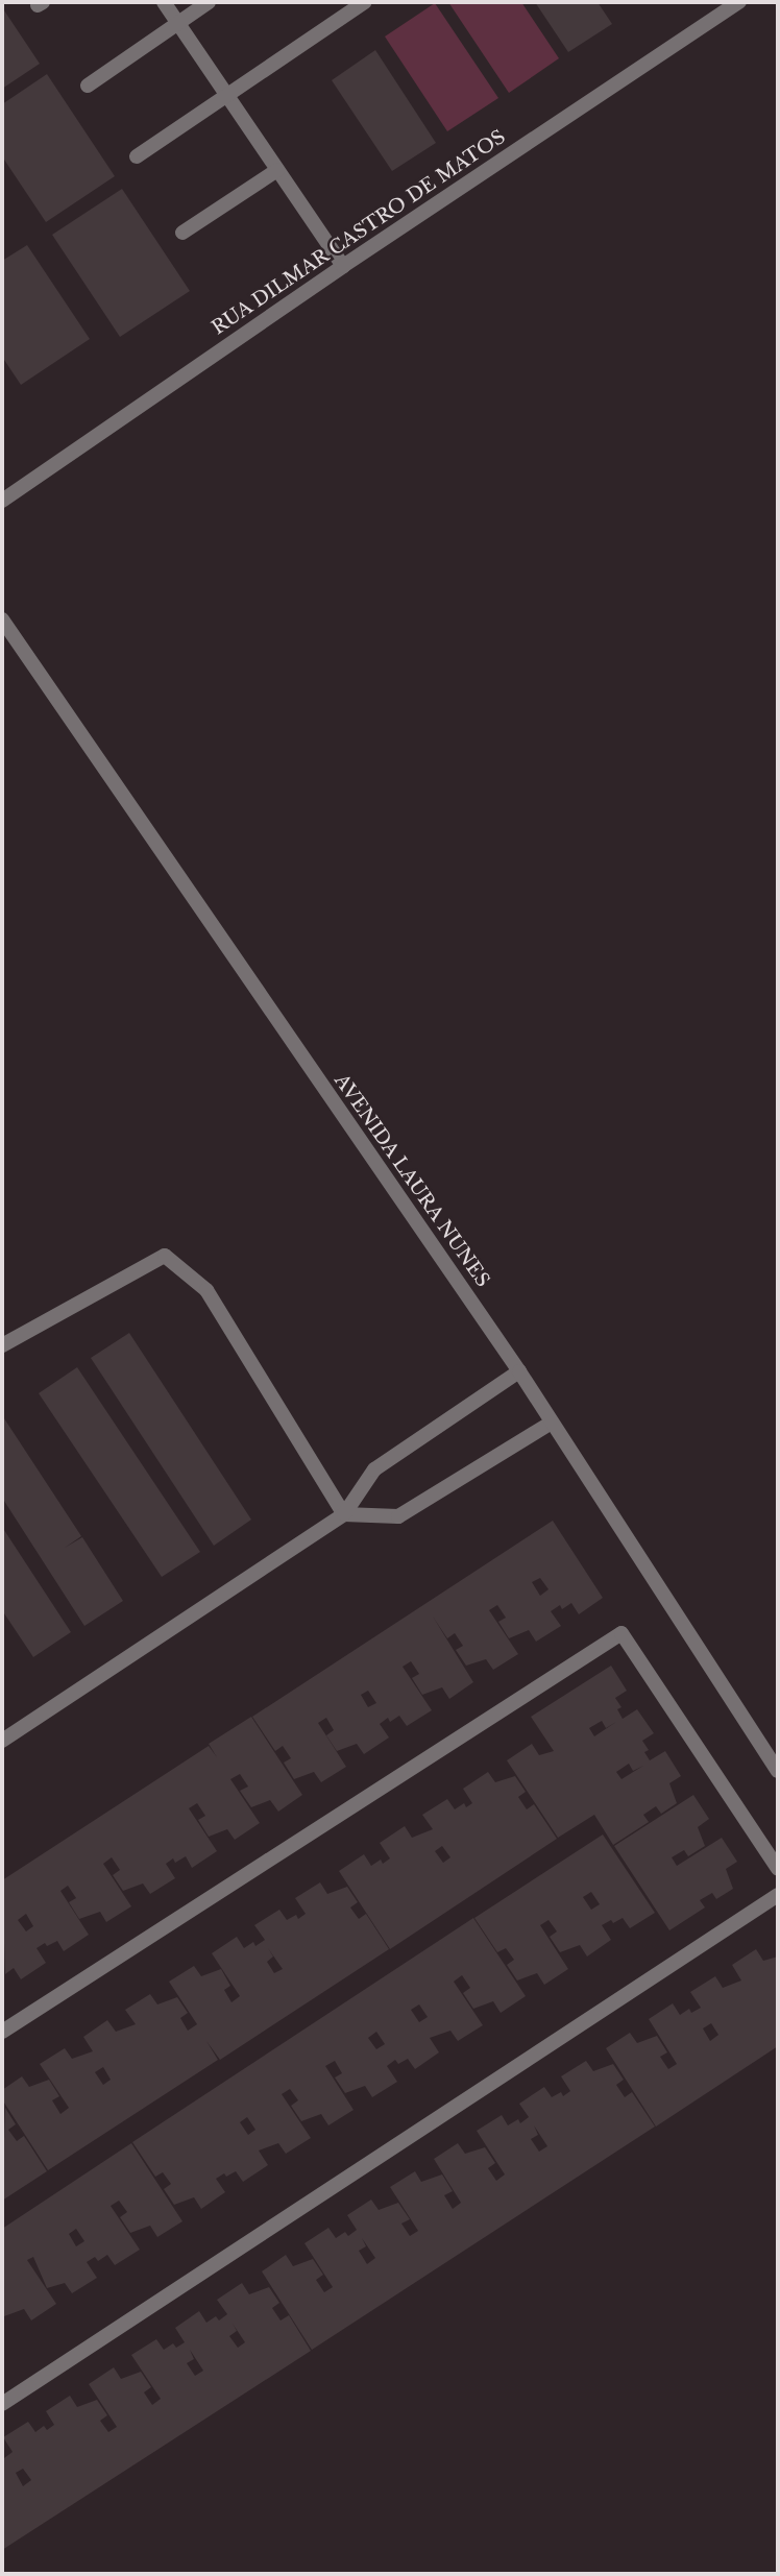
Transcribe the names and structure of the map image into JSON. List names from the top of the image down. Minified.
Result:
{"streets":{"street":["RUA DILMAR CASTRO DE MATOS","AVENIDA LAURA NUNES"]}}
